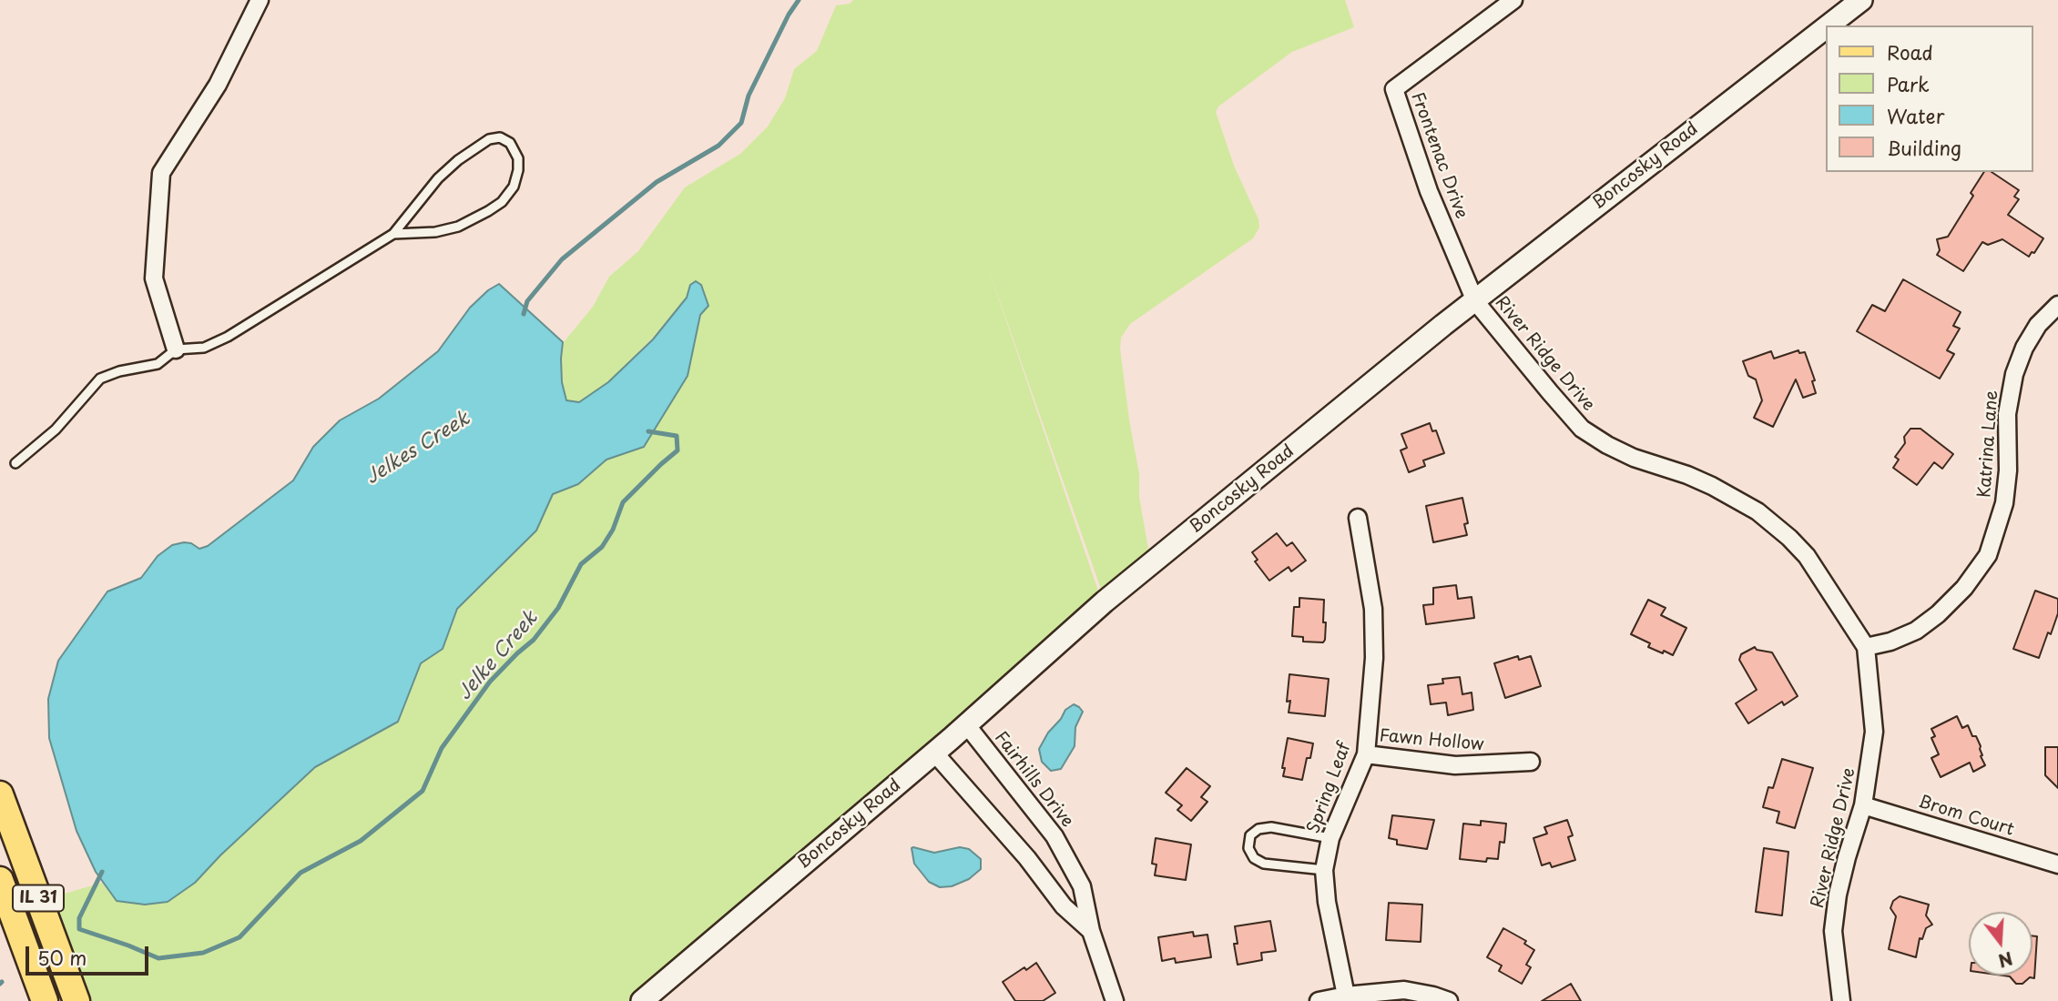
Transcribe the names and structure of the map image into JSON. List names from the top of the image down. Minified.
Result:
{"streets":{"main road":["IL 31"],"street":["Frontenac Drive","Boncosky Road","River Ridge Drive","Katrina Lane","Fawn Hollow","Fairhills Drive","Spring Leaf","Brom Court"]},"crossings":[["Frontenac Drive","Boncosky Road"],["Frontenac Drive","River Ridge Drive"],["Boncosky Road","River Ridge Drive"],["Boncosky Road","Fairhills Drive"],["River Ridge Drive","Katrina Lane"],["River Ridge Drive","Brom Court"],["Fawn Hollow","Spring Leaf"]],"water":["Jelkes Creek","Jelke Creek"],"legend":["Road","Park","Water","Building"],"scale_bar":"50 m","north":"bottom"}
